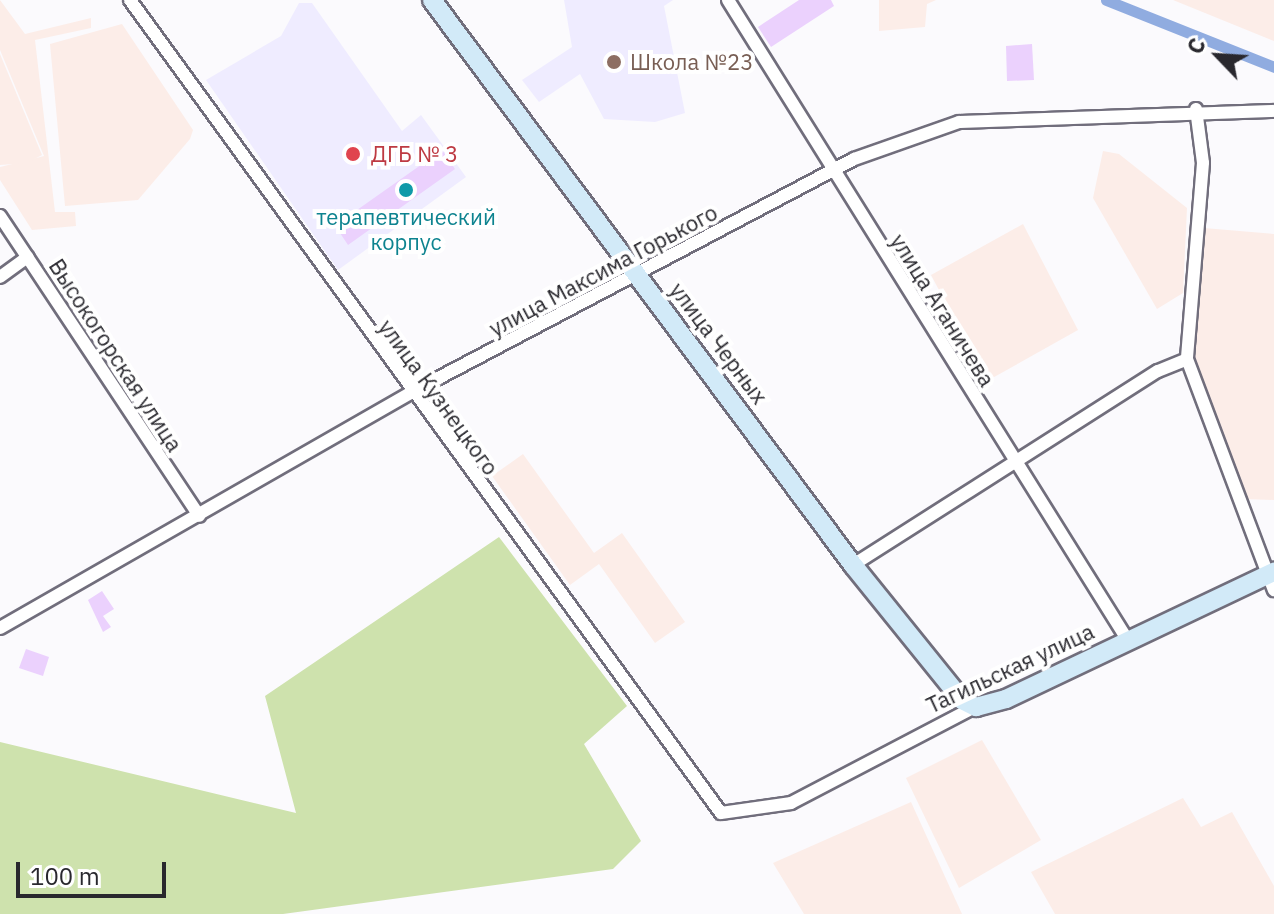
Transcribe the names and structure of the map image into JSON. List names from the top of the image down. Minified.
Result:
{"streets":{"main road":["улица Черных","Тагильская улица"],"street":["улица Максима Горького","улица Аганичева","Высокогорская улица","улица Кузнецкого"]},"crossings":[["улица Максима Горького","улица Аганичева"],["улица Максима Горького","улица Черных"],["улица Максима Горького","Высокогорская улица"],["улица Максима Горького","улица Кузнецкого"],["улица Аганичева","Тагильская улица"],["улица Черных","Тагильская улица"],["улица Кузнецкого","Тагильская улица"]],"places":["Школа №23","ДГБ № 3","терапевтический корпус"],"scale_bar":"100 m","north":"top left"}
